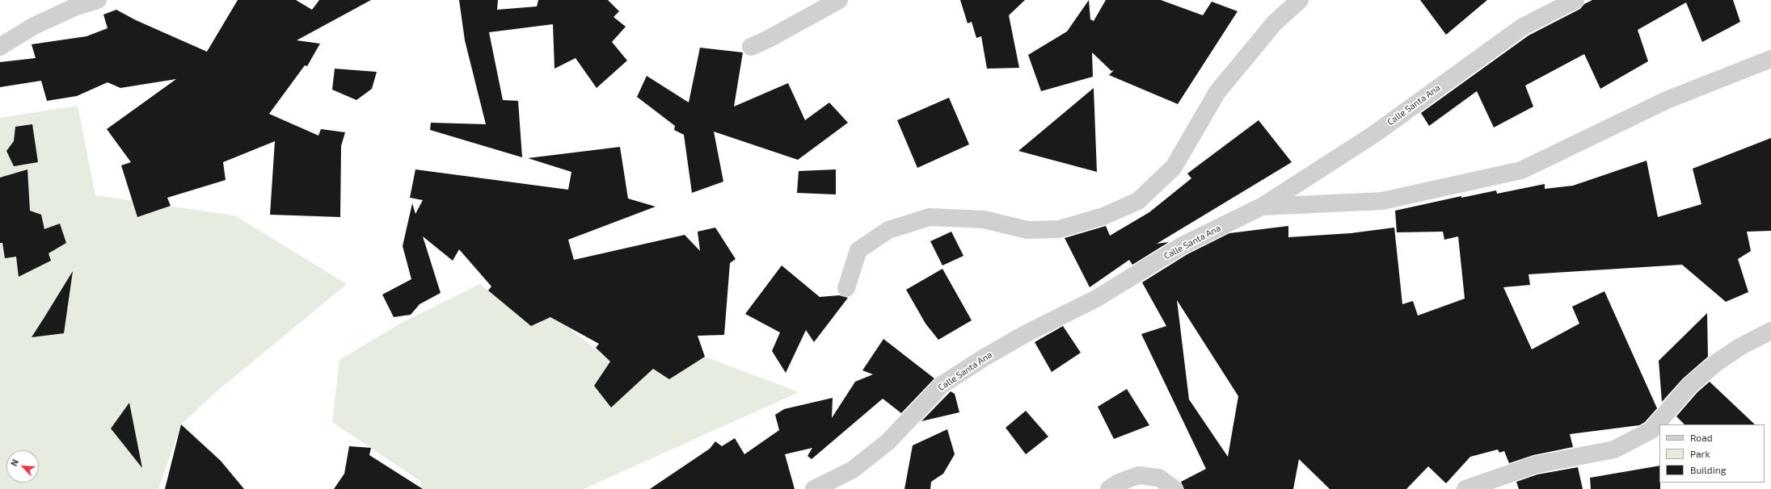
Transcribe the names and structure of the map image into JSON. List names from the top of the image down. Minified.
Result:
{"streets":{"street":["Calle Santa Ana"]},"legend":["Road","Park","Building"],"north":"top left"}
